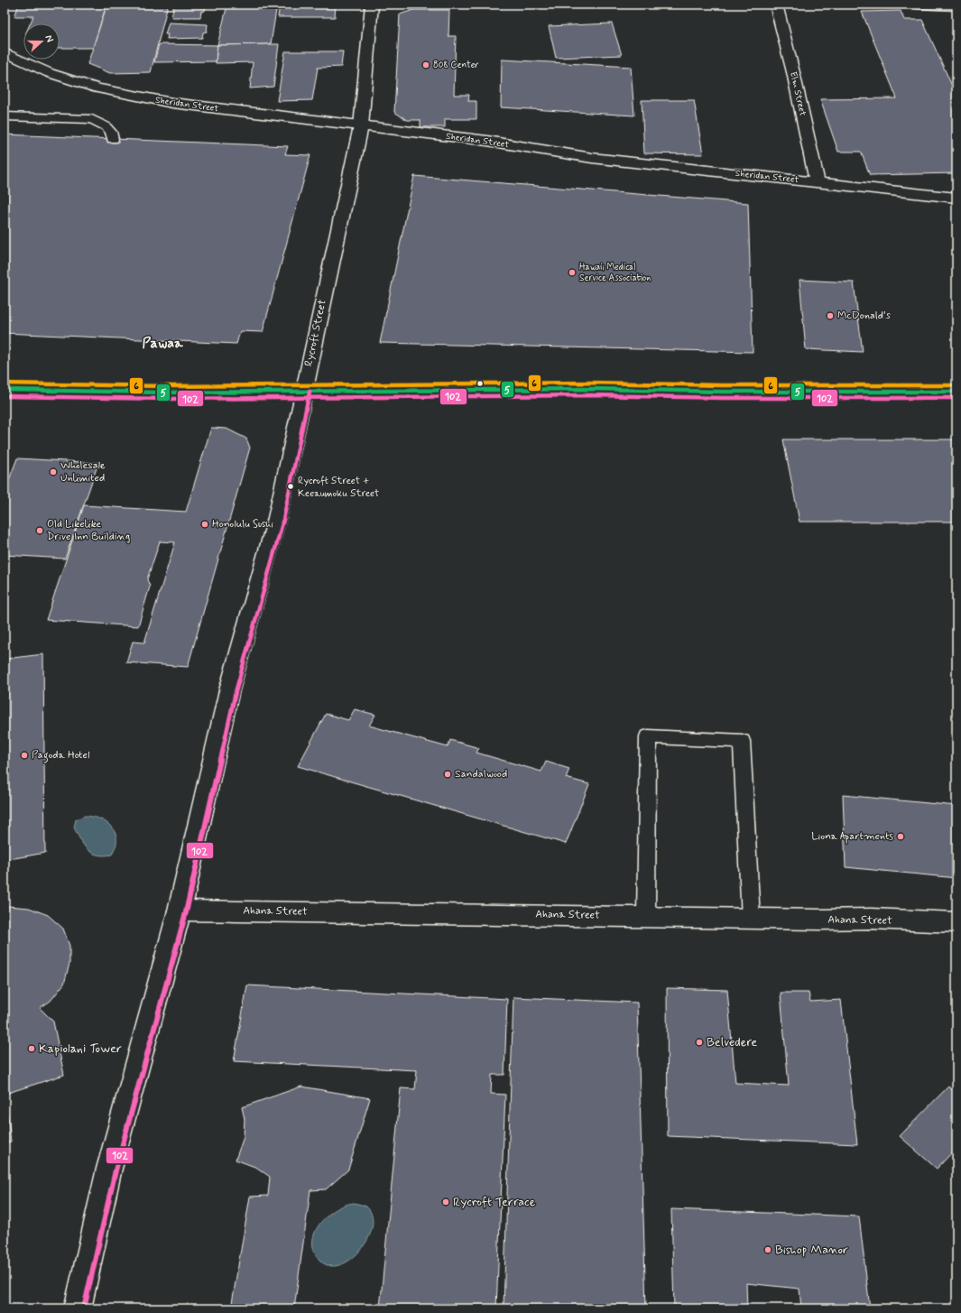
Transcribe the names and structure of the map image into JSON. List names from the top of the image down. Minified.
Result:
{"streets":{"street":["Elm Street","Sheridan Street","Rycroft Street","Ahana Street"]},"crossings":[["Elm Street","Sheridan Street"],["Sheridan Street","Rycroft Street"],["Rycroft Street","Ahana Street"]],"districts":["Pawaa"],"places":["808 Center","Hawaii Medical Service Association","McDonald's","Wholesale Unlimited","Rycroft Street + Keeaumoku Street","Honolulu Sushi","Old Likelike Drive Inn Building","Pagoda Hotel","Sandalwood","Liona Apartments","Belvedere","Kapiolani Tower","Rycroft Terrace","Bishop Manor"],"lines":["transit line 6","transit line 5","transit line 102"],"north":"right"}
